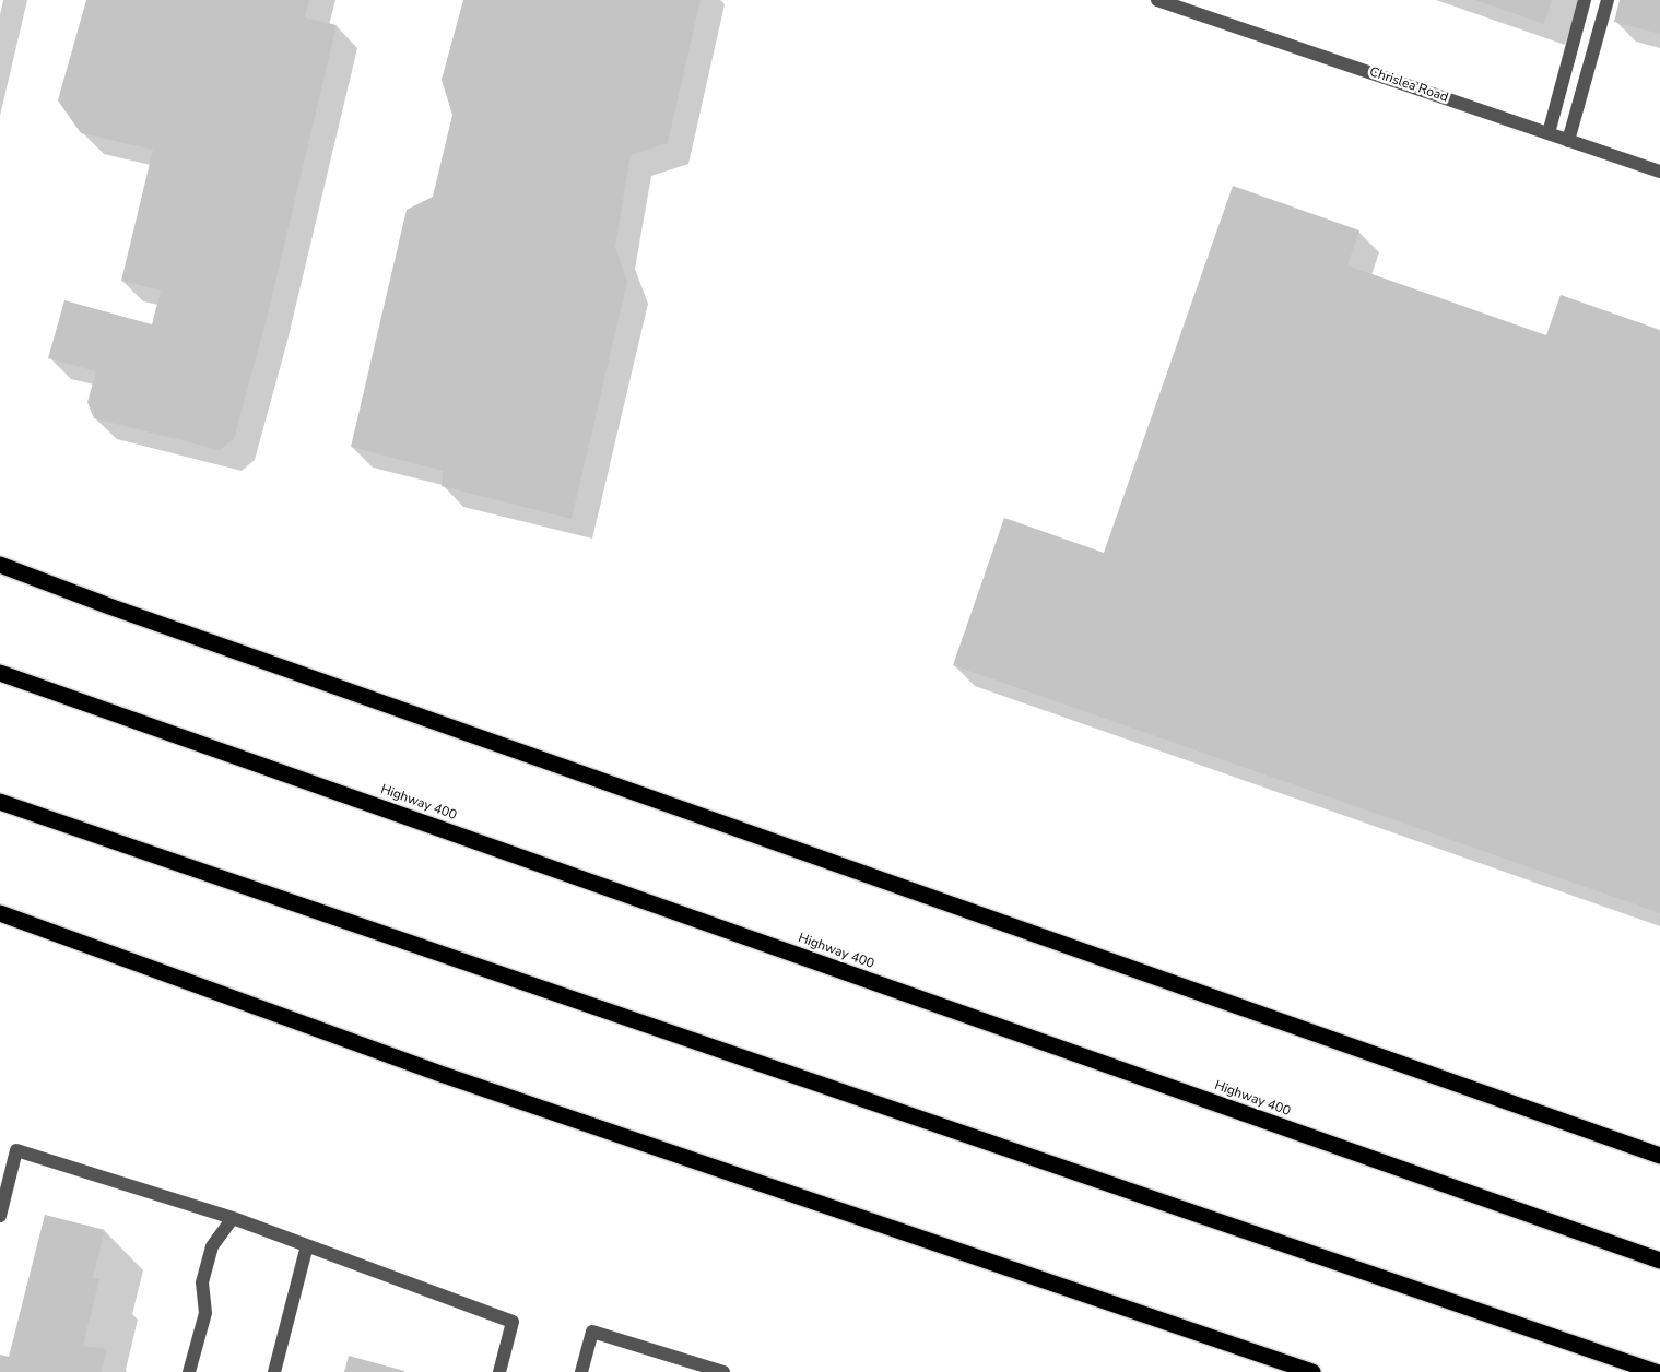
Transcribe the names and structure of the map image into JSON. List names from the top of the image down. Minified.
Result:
{"streets":{"highway":["Highway 400"],"street":["Chrislea Road"]}}
